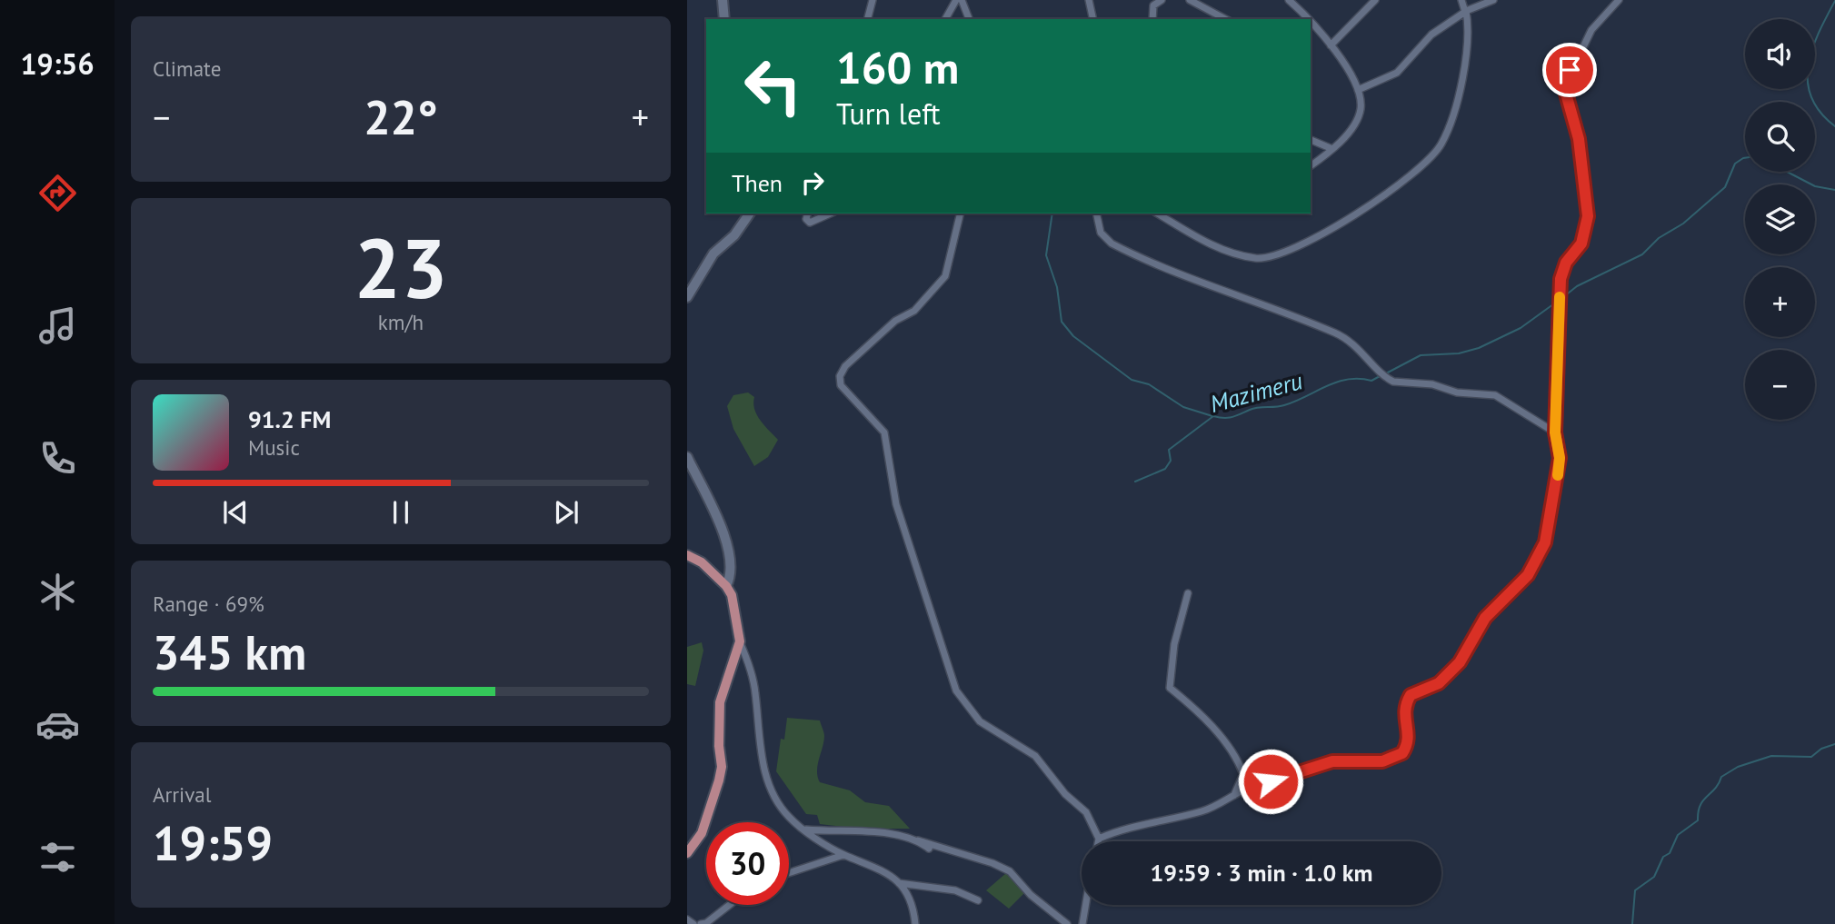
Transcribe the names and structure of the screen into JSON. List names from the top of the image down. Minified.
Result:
{"water":["Mazimeru"],"page":{"tabs":"19:56","tile":["Climate",["23","km/h"],["Range · 69%","345 km"],["Arrival","19:59"]],"map_buttons":["+","−"],"turn":["160 m","Turn left"],"heat":["−","22°","+"],"then":"Then","song":["91.2 FM","Music"],"limit":"30","trip":"19:59 · 3 min · 1.0 km"}}
